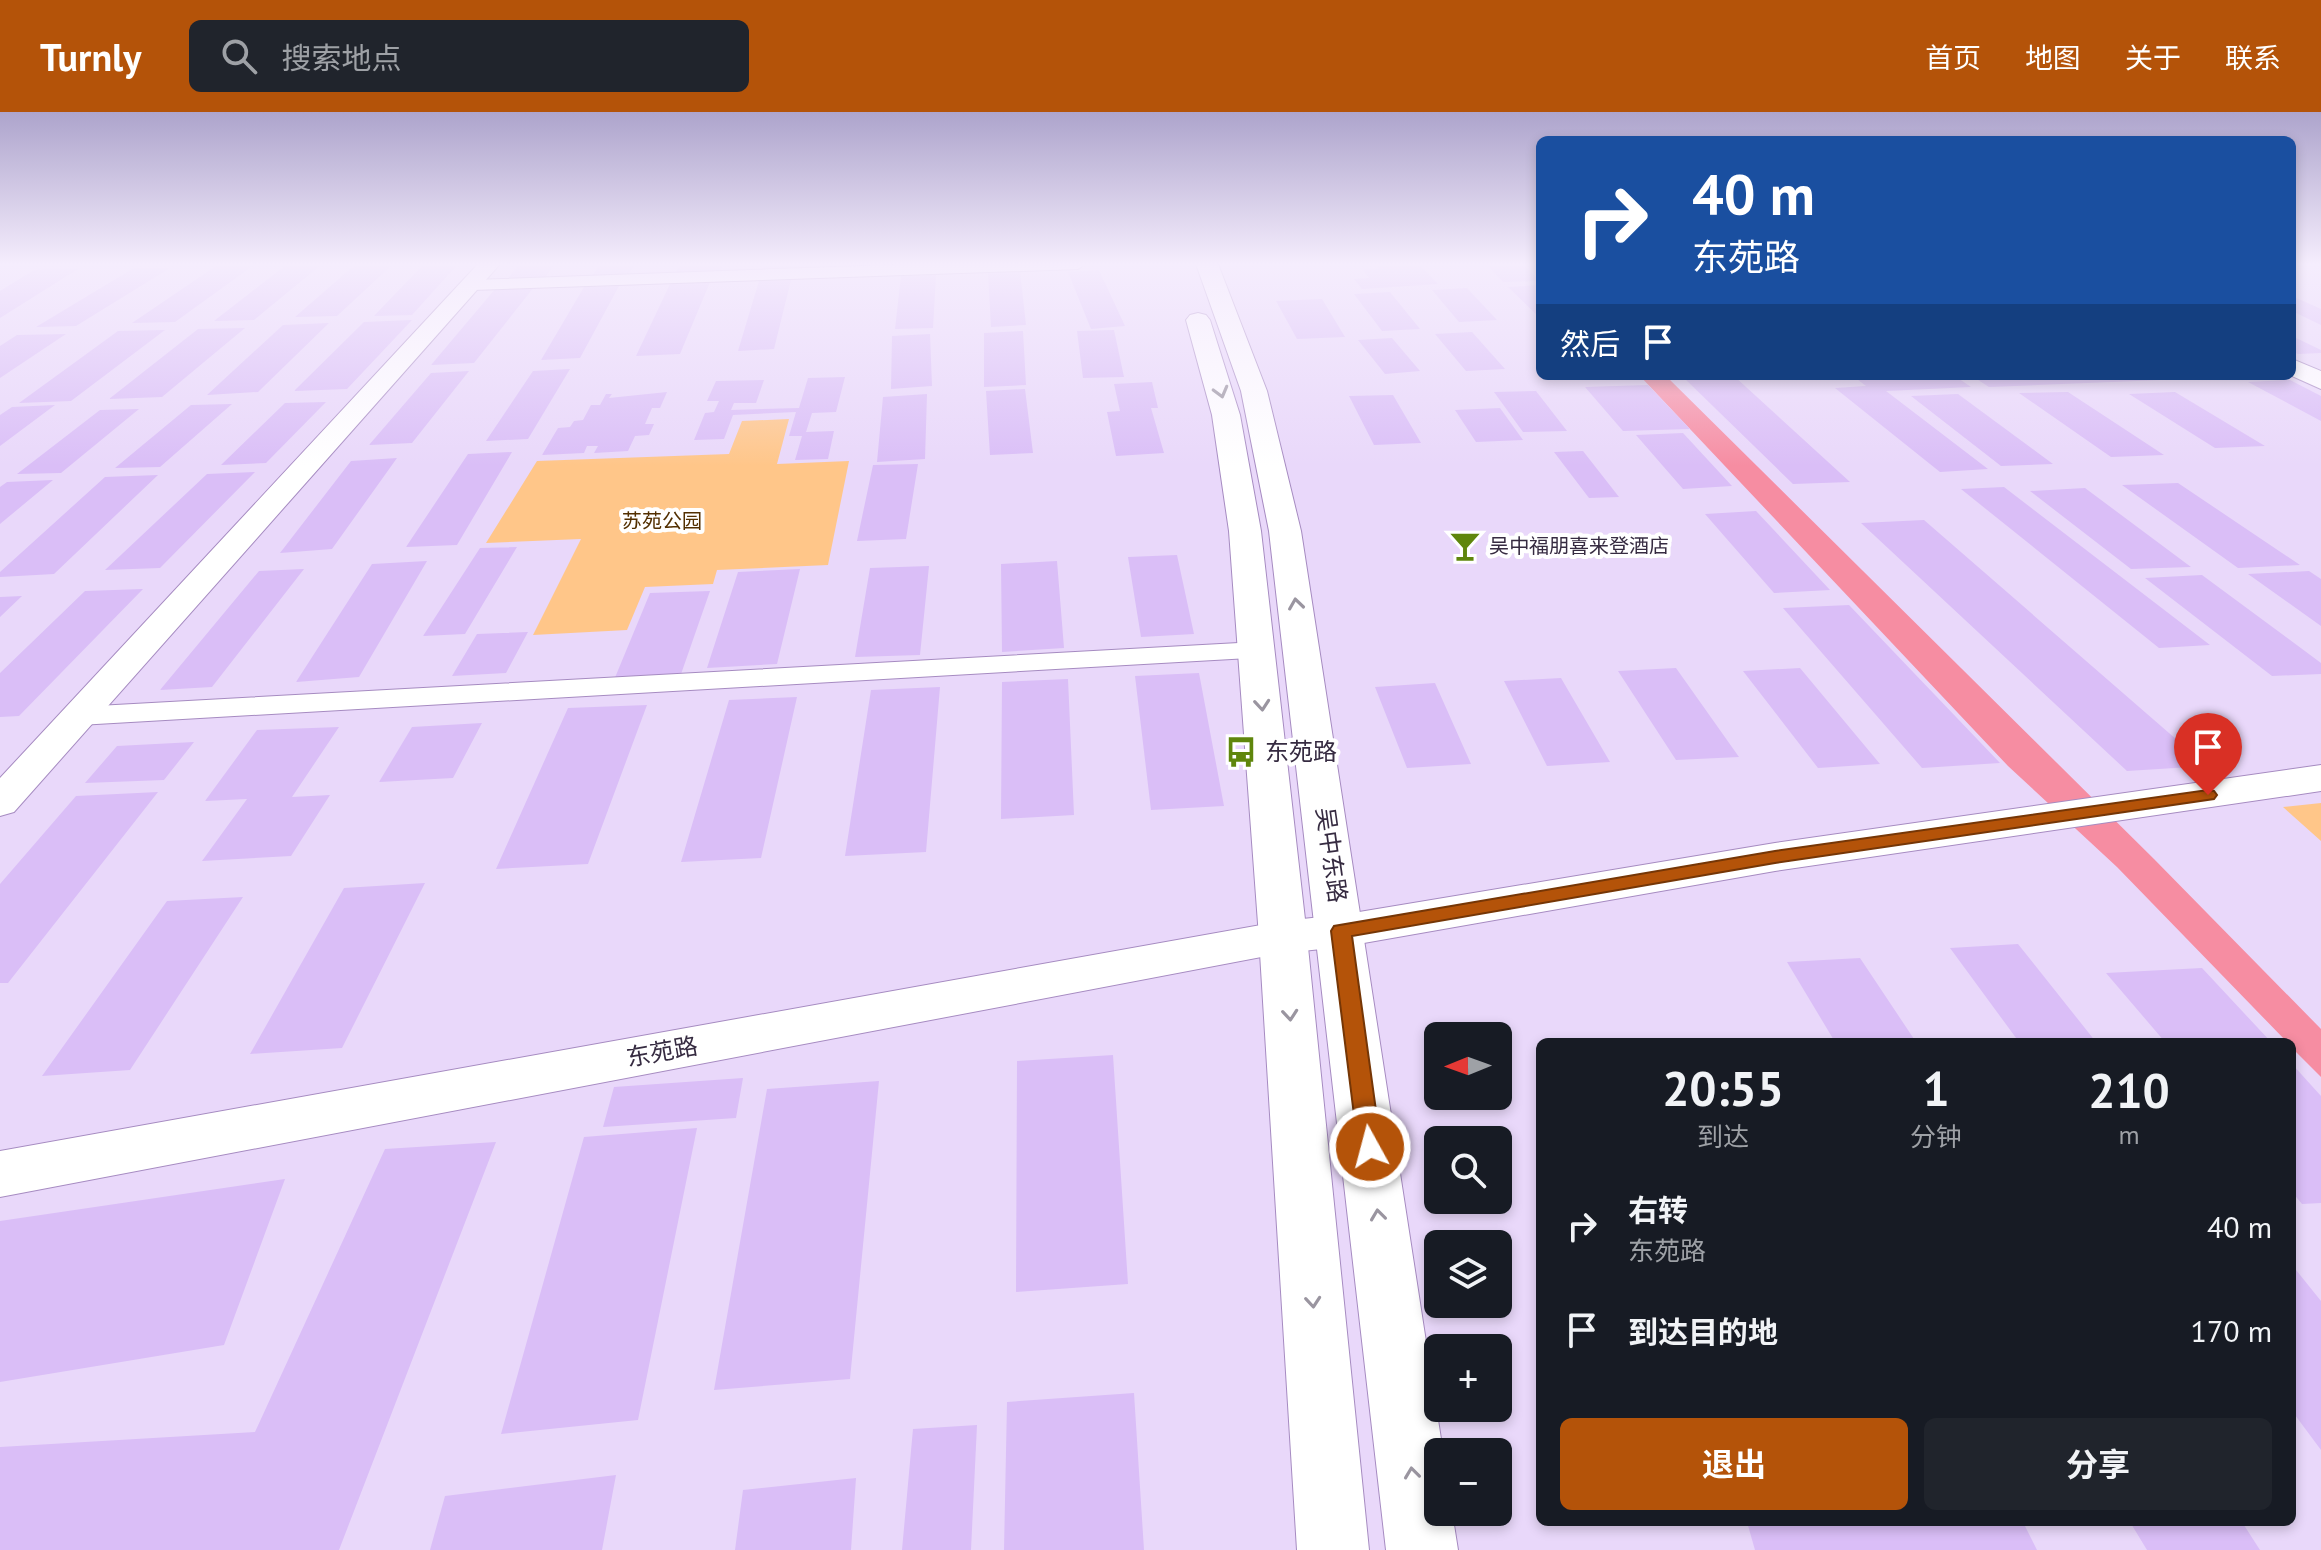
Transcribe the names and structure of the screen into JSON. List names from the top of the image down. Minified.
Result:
{"streets":{"main road":["吴中东路"],"street":["东苑路"]},"crossings":[["吴中东路","东苑路"]],"parks":["苏苑公园"],"places":{"bar":["吴中福朋喜来登酒店"],"bus stop":["东苑路"]},"north":"left","page":{"header":"Turnly","search":"搜索地点","nav":["首页","地图","关于","联系"],"turn":["40 m","东苑路"],"then":"然后","map_buttons":["+","−"],"eta":["20:55","到达","1","分钟","210","m"],"list":[{"name":"右转","note":"东苑路","value":"40 m"},{"name":"到达目的地","value":"170 m"}],"buttons":["退出","分享"]}}
